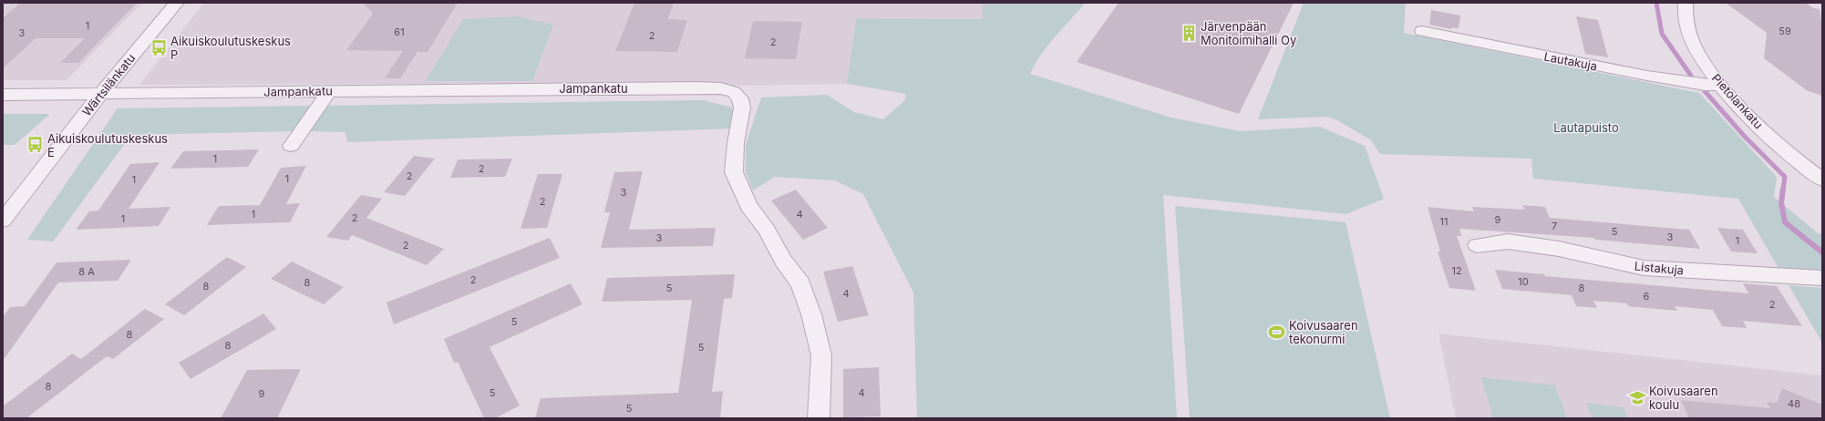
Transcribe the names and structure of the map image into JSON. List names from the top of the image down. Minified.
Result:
{"streets":{"street":["Lautakuja","Wärtsilänkatu","Jampankatu","Pietolankatu","Listakuja"]},"crossings":[["Lautakuja","Pietolankatu"],["Wärtsilänkatu","Jampankatu"]],"parks":["Lautapuisto"],"places":{"building":["Järvenpään Monitoimihalli Oy"],"bus stop":["Aikuiskoulutuskeskus P","Aikuiskoulutuskeskus E"],"sports":["Koivusaaren tekonurmi"],"school or university":["Koivusaaren koulu"]},"house_numbers":["1","59","61","3","2","2","1","2","2","1","1","3","2","1","4","2","1","9","11","7","5","3","3","1","2","12","8 A","2","10","8","8","5","8","4","6","2","5","8","8","5","8","5","4","9","48","5"]}
